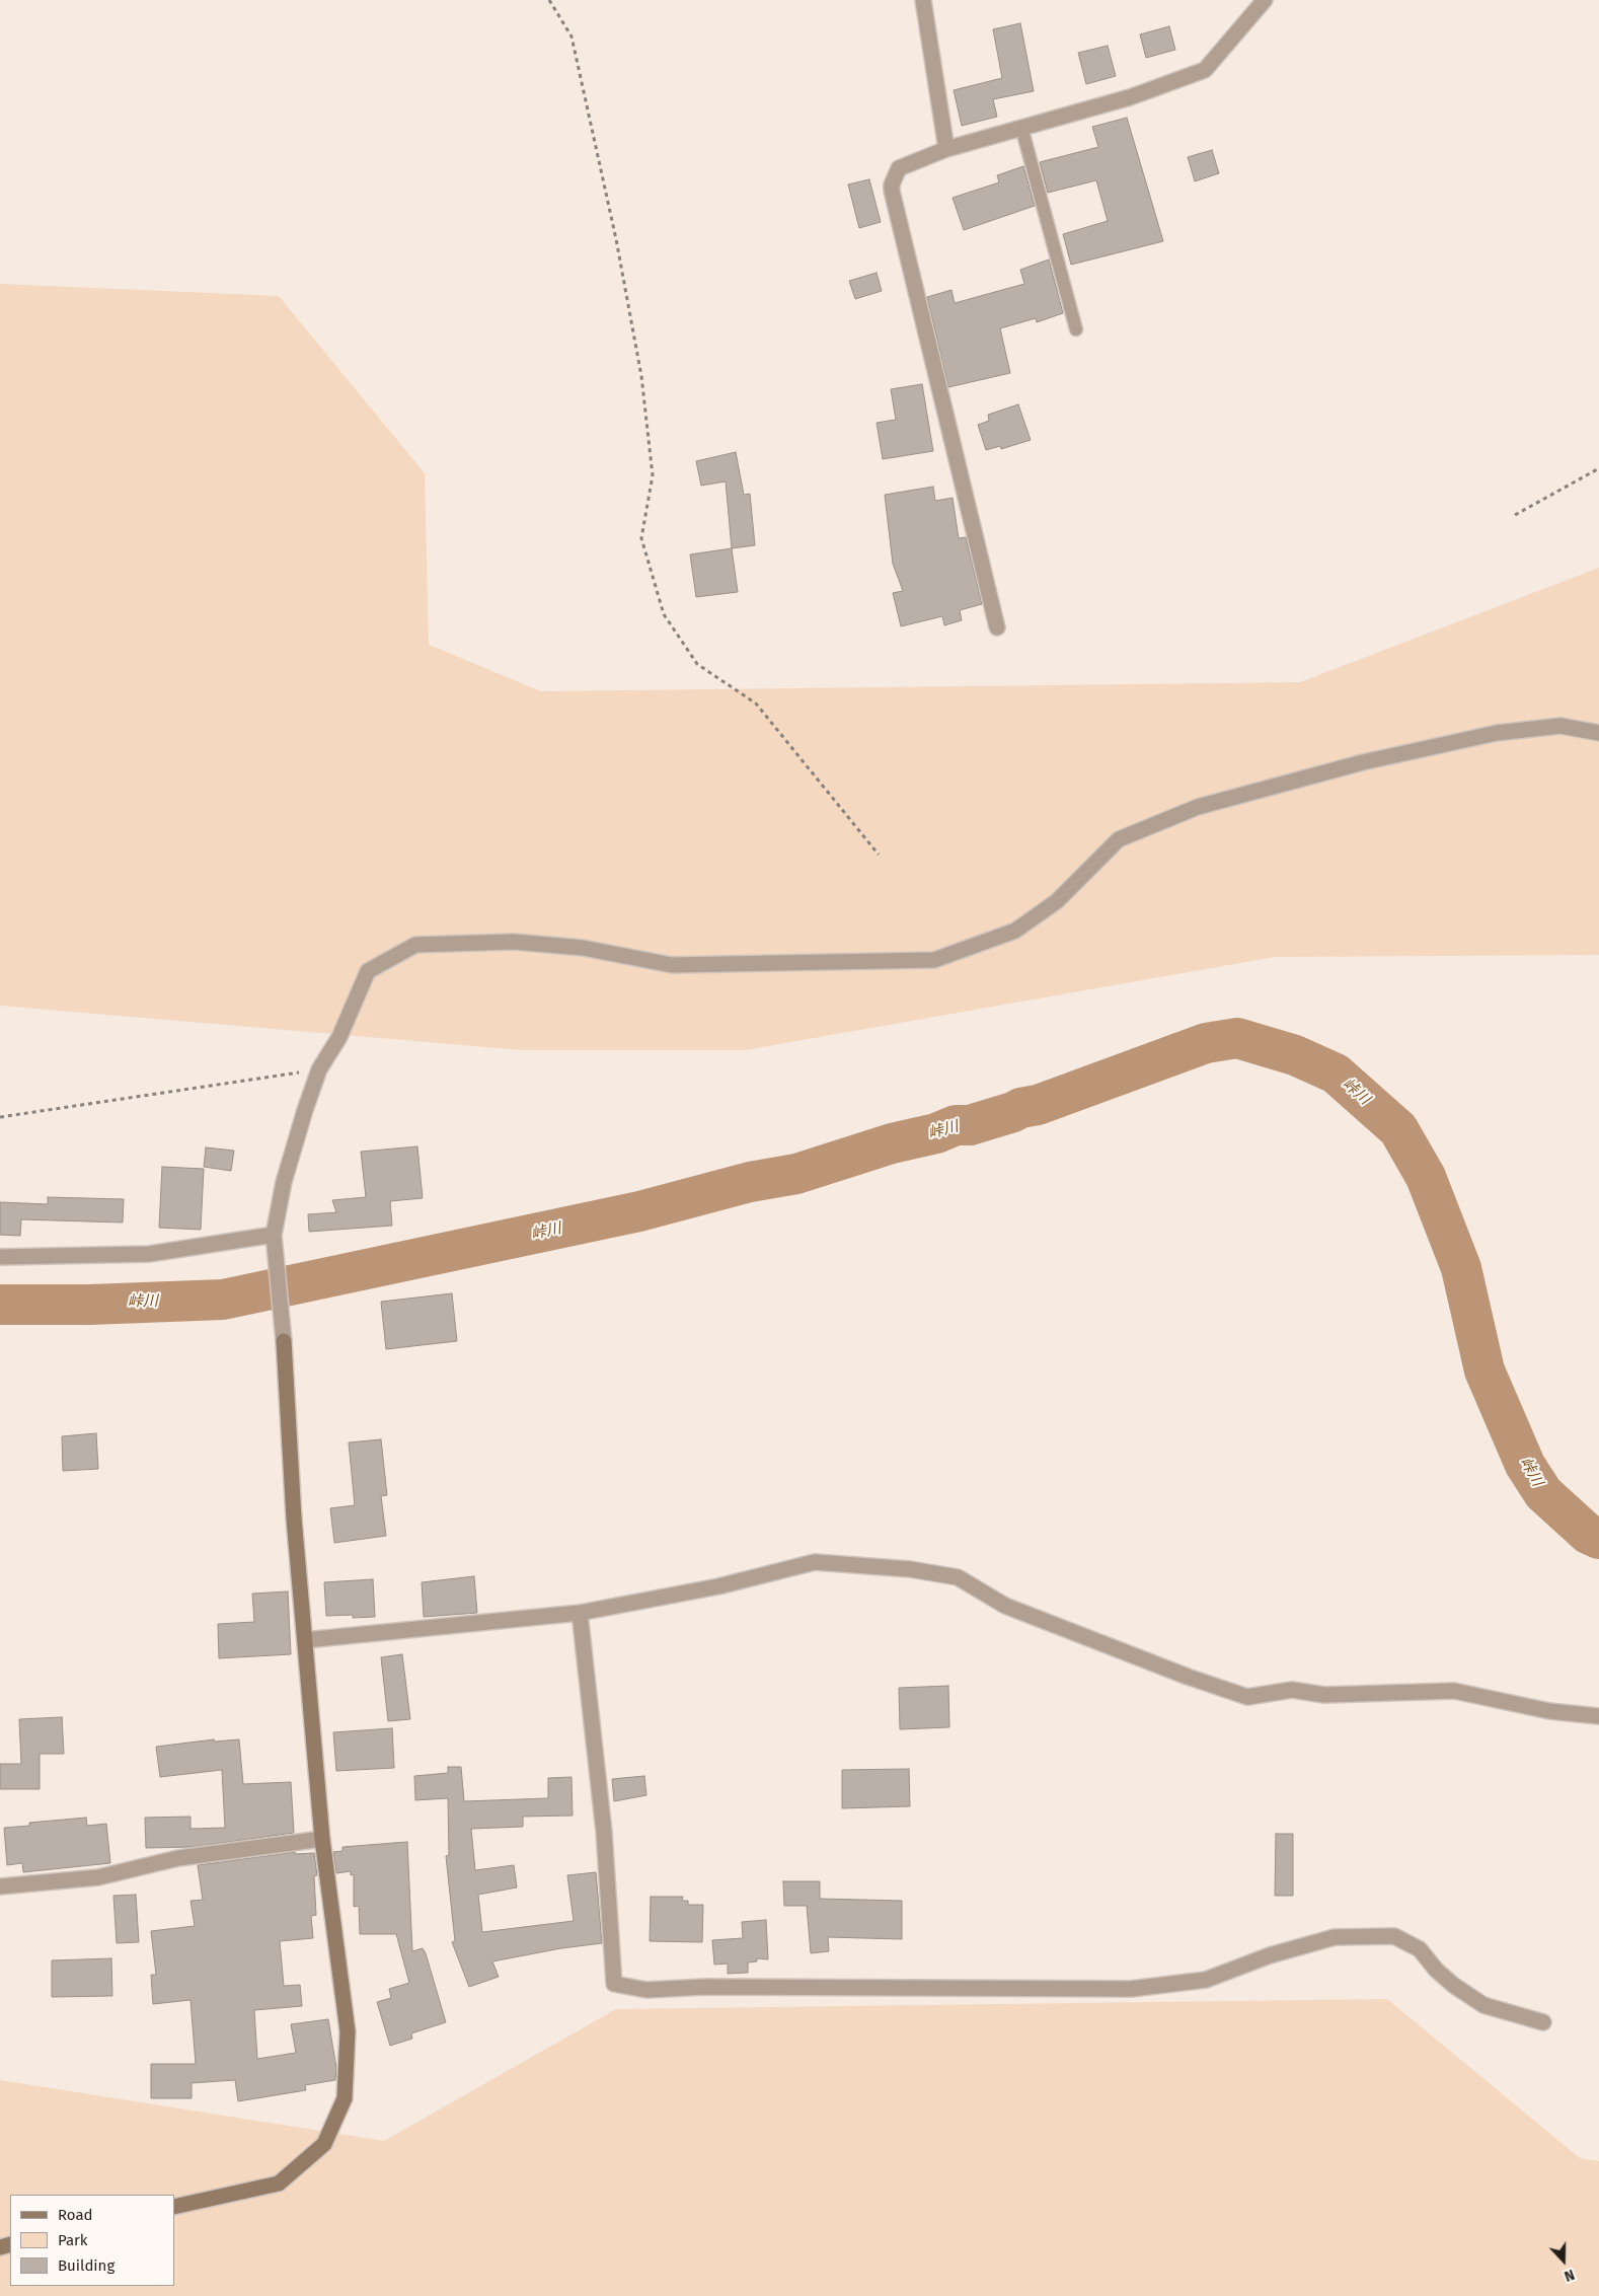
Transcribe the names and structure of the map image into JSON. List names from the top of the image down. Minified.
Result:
{"water":["峠川"],"legend":["Road","Park","Building"],"north":"bottom"}
